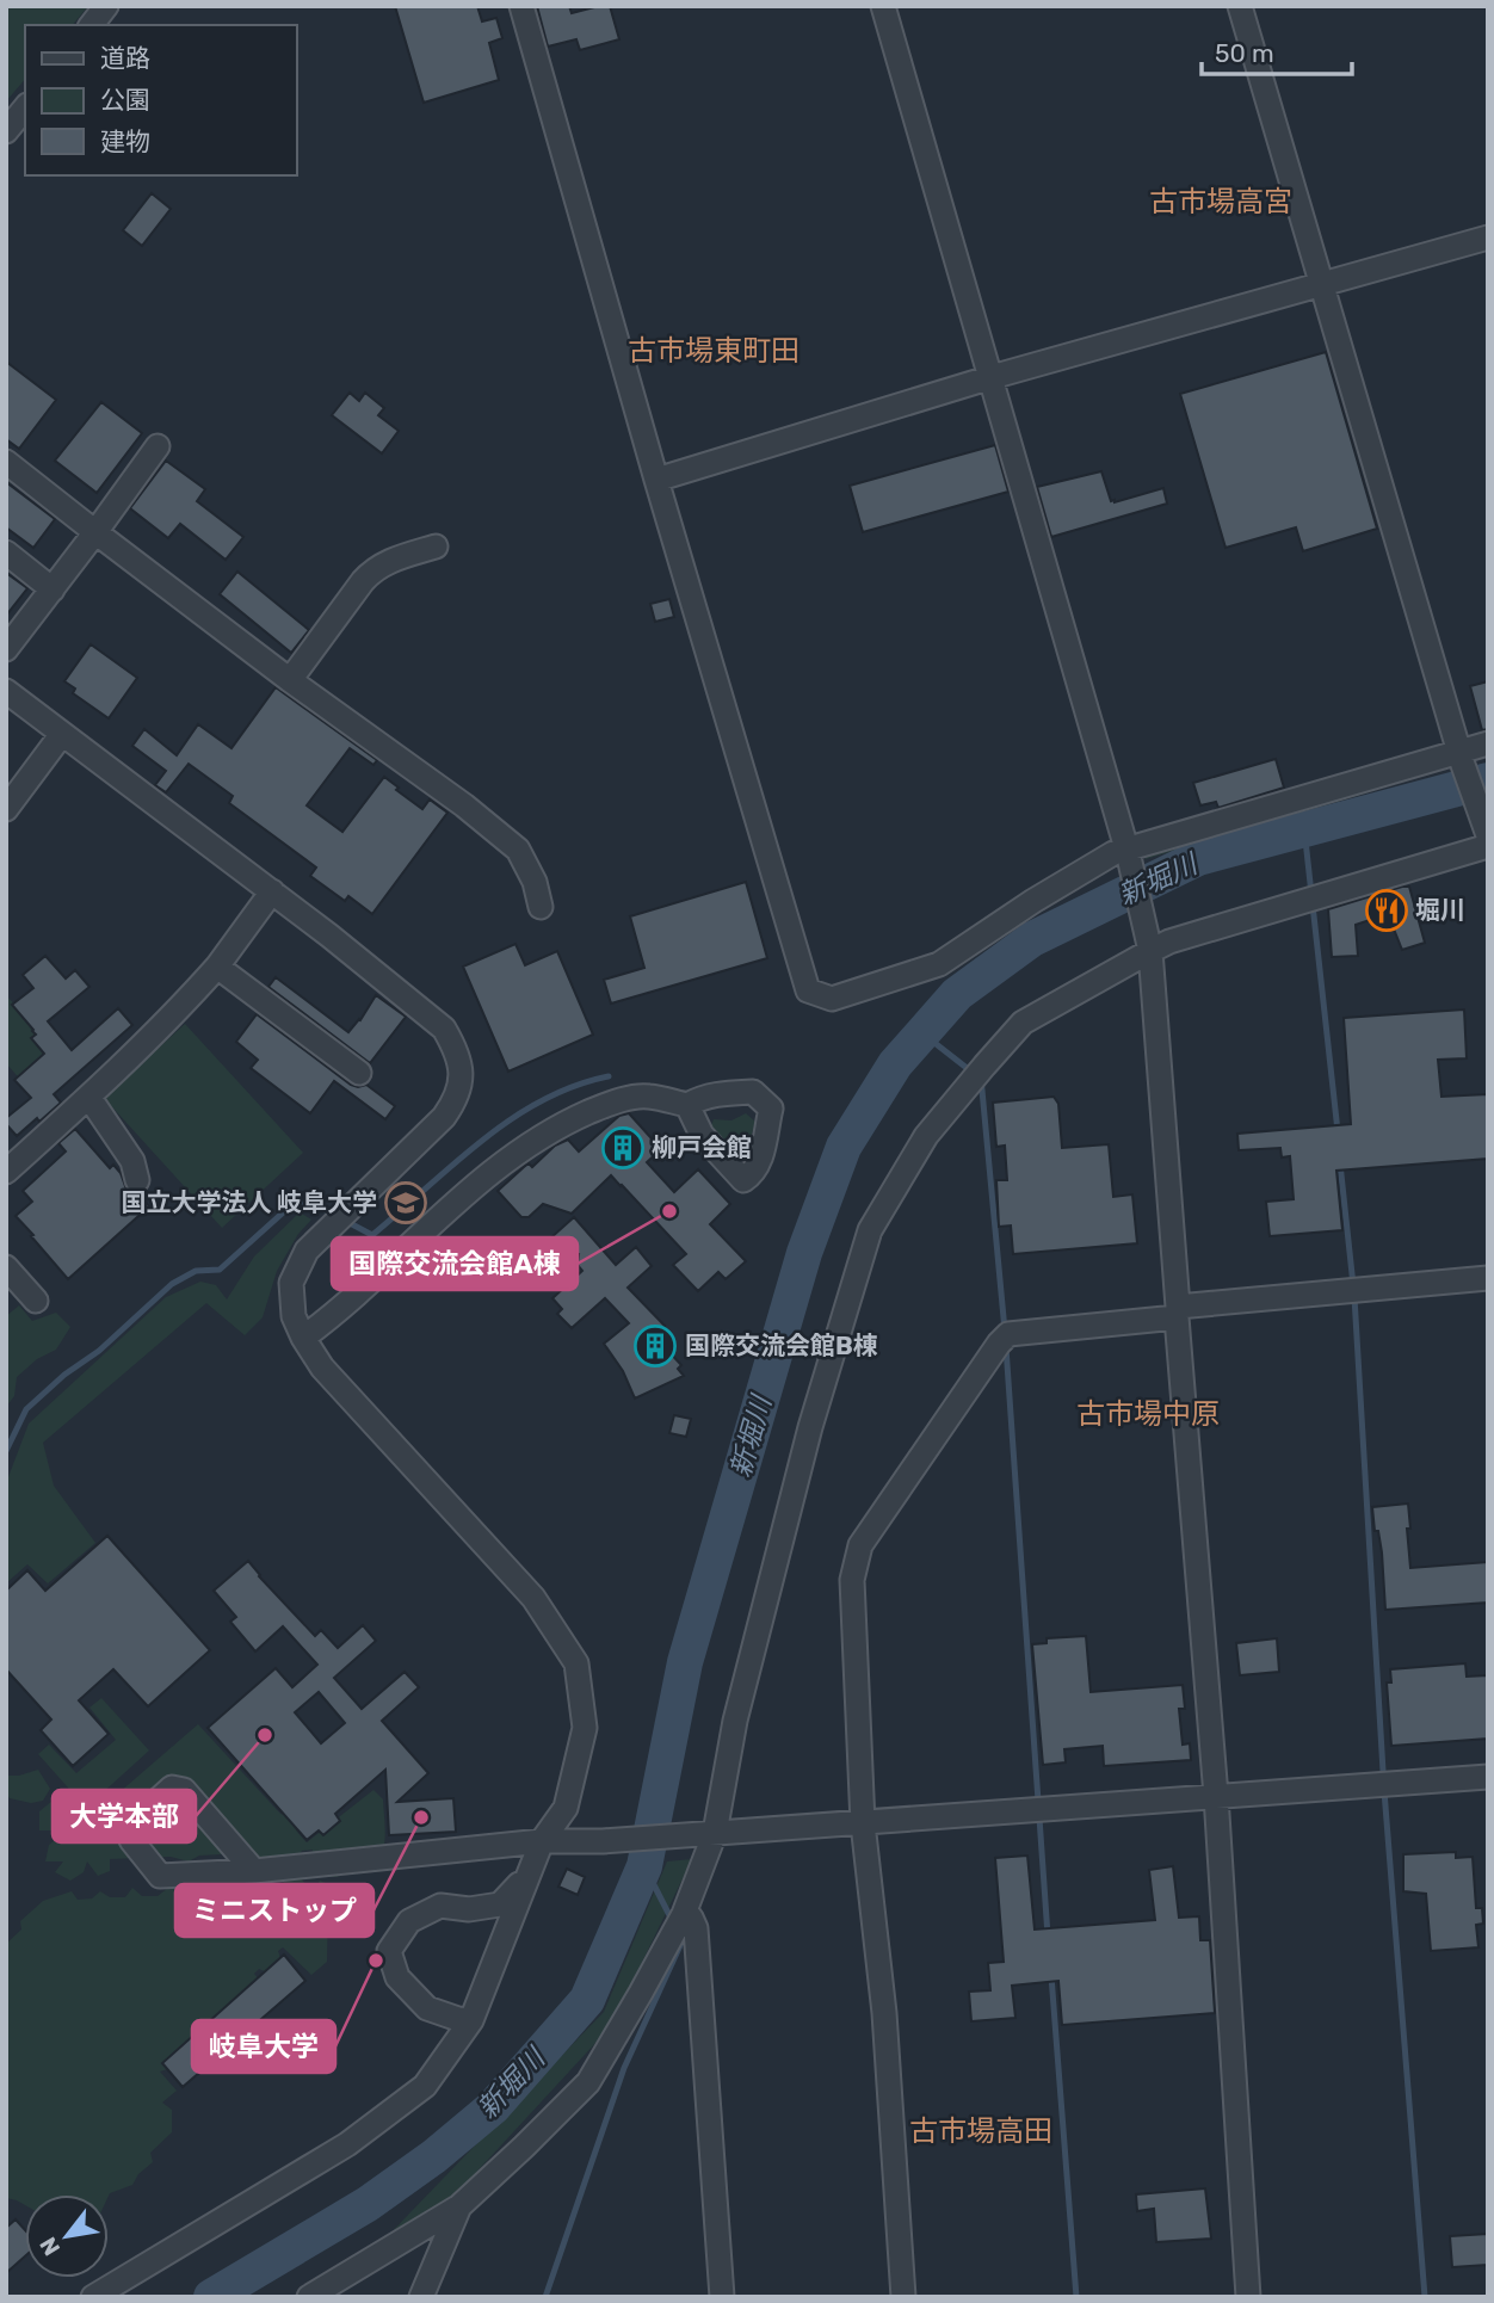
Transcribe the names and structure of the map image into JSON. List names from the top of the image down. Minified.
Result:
{"districts":["古市場高宮","古市場東町田","古市場中原","古市場高田"],"water":["新堀川"],"places":{"restaurant":["堀川"],"building":["柳戸会館","国際交流会館B棟"],"school or university":["国立大学法人 岐阜大学"],"other":["国際交流会館A棟","大学本部","ミニストップ","岐阜大学"]},"legend":["道路","公園","建物"],"scale_bar":"50 m","north":"bottom left"}
